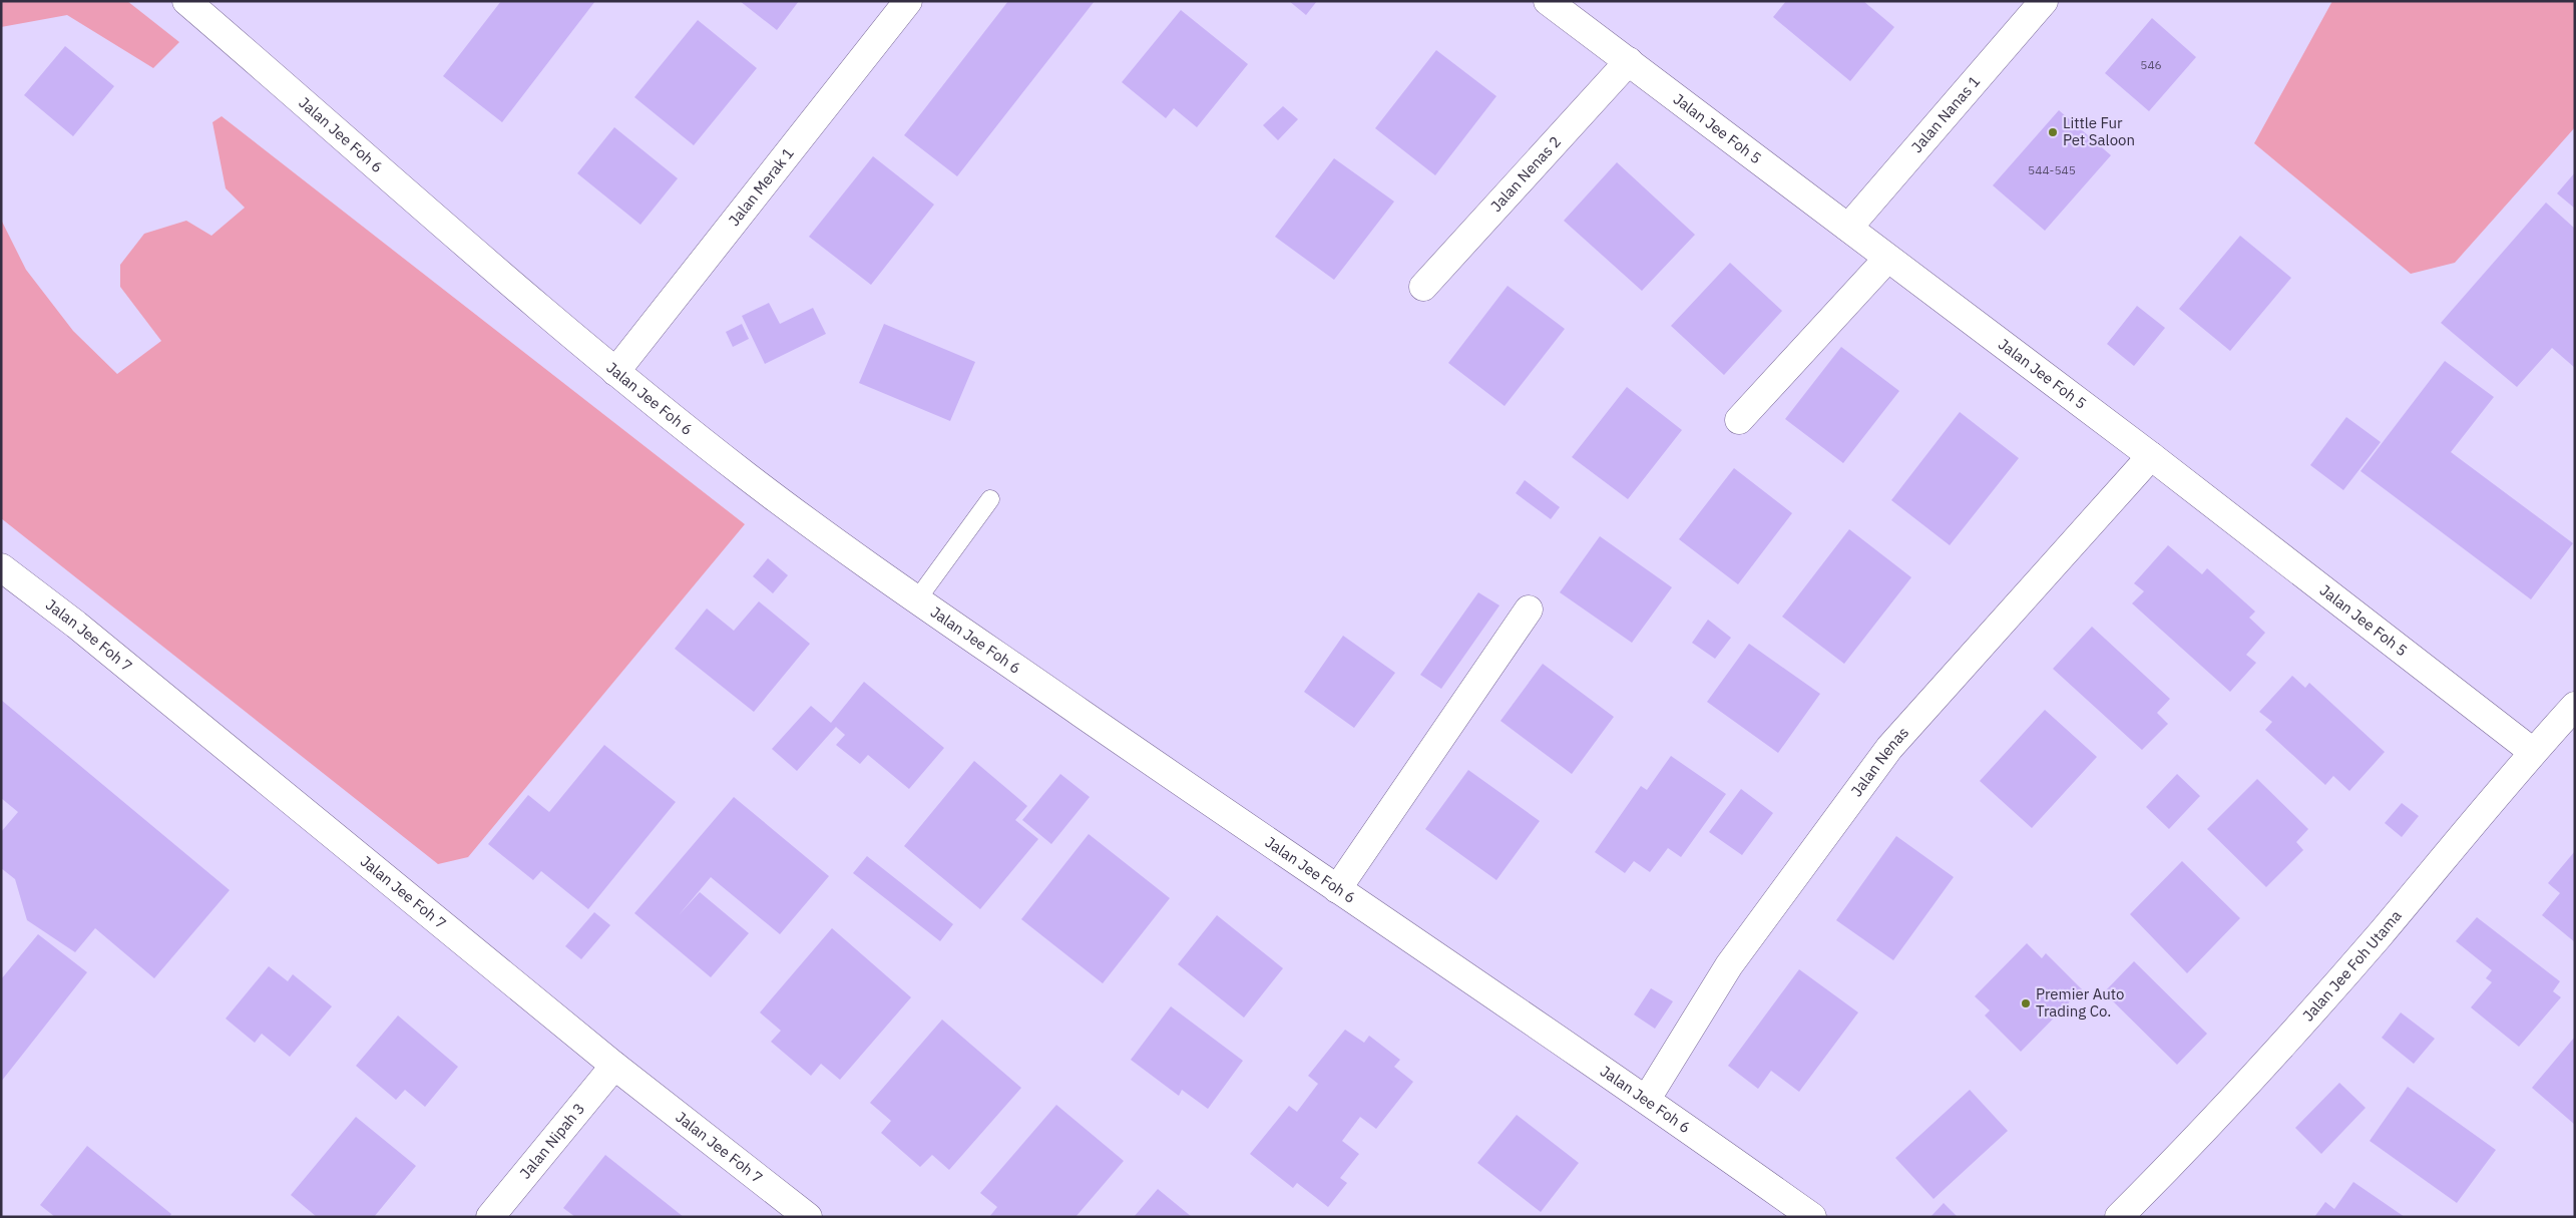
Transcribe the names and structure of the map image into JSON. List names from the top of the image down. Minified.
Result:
{"streets":{"street":["Jalan Nanas 1","Jalan Jee Foh 5","Jalan Jee Foh 6","Jalan Nenas 2","Jalan Merak 1","Jalan Jee Foh 7","Jalan Nenas","Jalan Jee Foh Utama","Jalan Nipah 3"]},"crossings":[["Jalan Nanas 1","Jalan Jee Foh 5"],["Jalan Jee Foh 5","Jalan Nenas 2"],["Jalan Jee Foh 5","Jalan Nenas"],["Jalan Jee Foh 5","Jalan Jee Foh Utama"],["Jalan Jee Foh 6","Jalan Merak 1"],["Jalan Jee Foh 6","Jalan Nenas"],["Jalan Jee Foh 7","Jalan Nipah 3"]],"places":["Little Fur Pet Saloon","Premier Auto Trading Co."],"house_numbers":["546","544-545"]}
